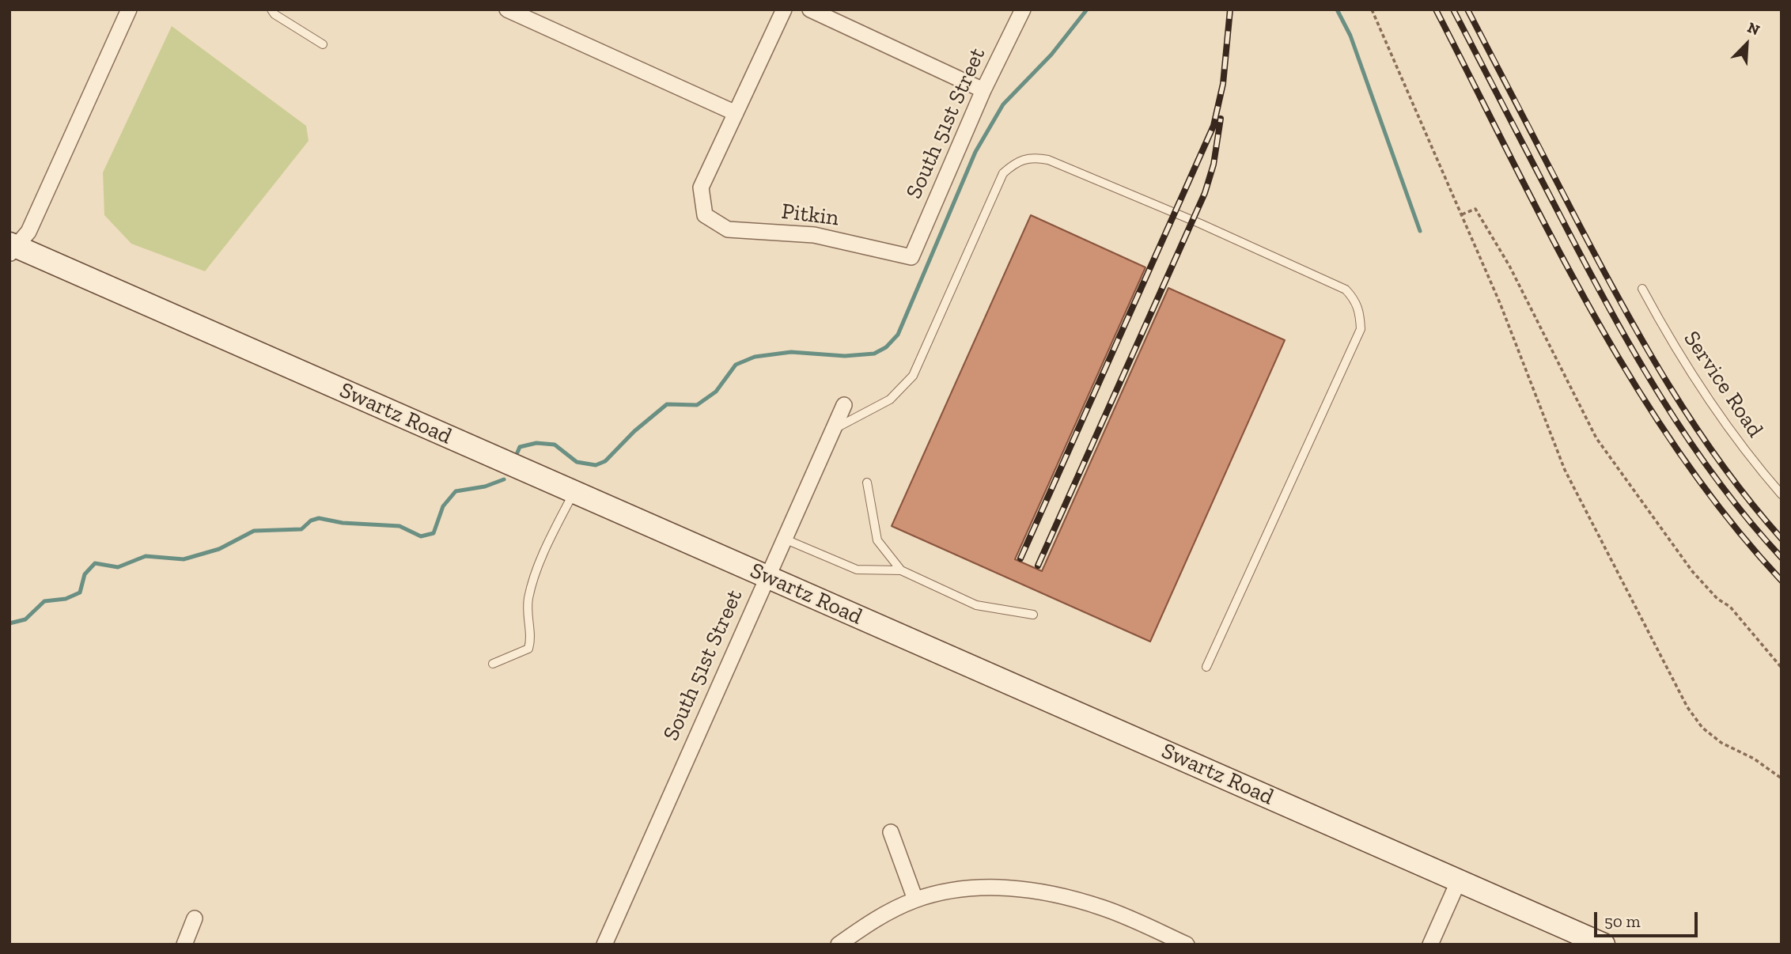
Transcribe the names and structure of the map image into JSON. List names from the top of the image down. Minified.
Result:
{"streets":{"street":["South 51st Street","Pitkin","Swartz Road"],"lane":["Service Road"]},"crossings":[["South 51st Street","Pitkin"],["South 51st Street","Swartz Road"]],"scale_bar":"50 m","north":"top right"}
